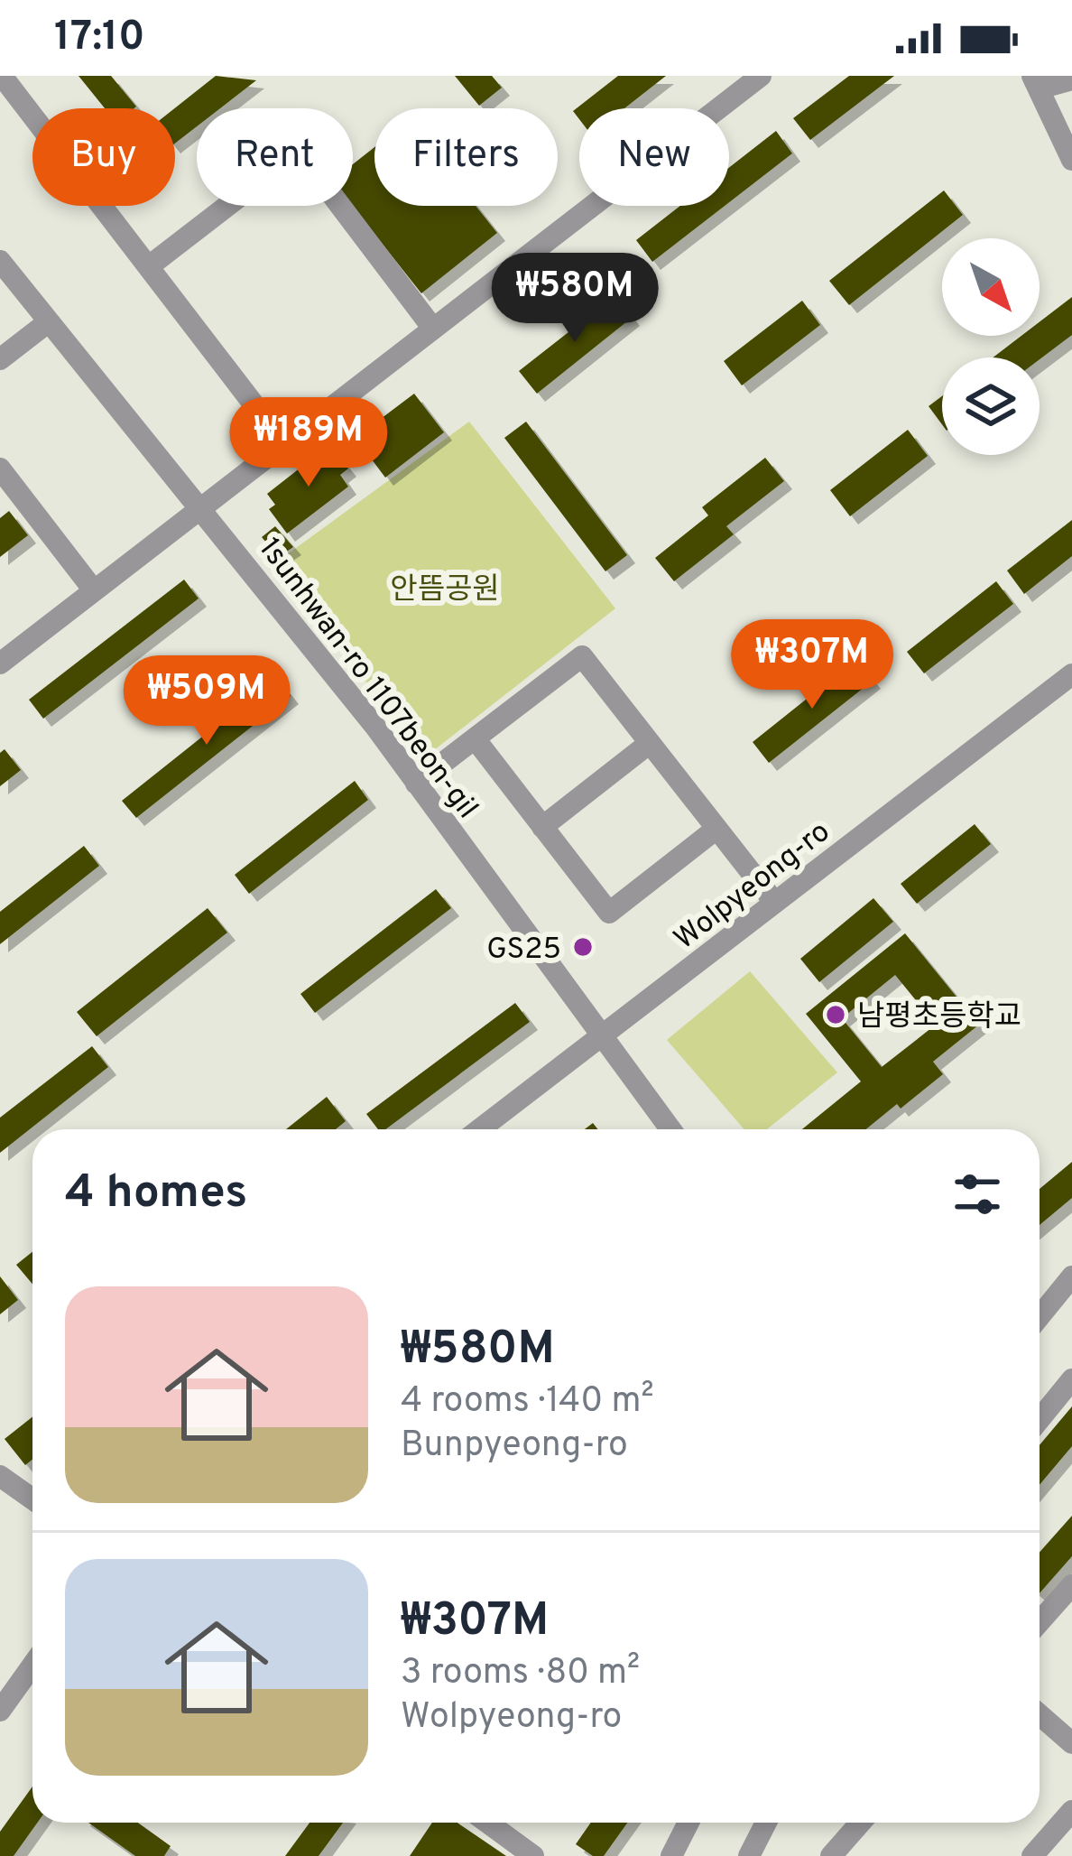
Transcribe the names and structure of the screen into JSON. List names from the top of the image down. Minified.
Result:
{"streets":{"street":["1sunhwan-ro 1107beon-gil","Wolpyeong-ro"]},"crossings":[["1sunhwan-ro 1107beon-gil","Wolpyeong-ro"]],"parks":["안뜸공원"],"places":["GS25","남평초등학교"],"north":"bottom right","page":{"status":"17:10","chip":["Buy","Rent","Filters","New"],"price":["₩580M","₩189M","₩307M","₩509M"],"heading":"4 homes","list":[{"name":"₩580M","note":"4 rooms · 140 m² · Bunpyeong-ro"},{"name":"₩307M","note":"3 rooms · 80 m² · Wolpyeong-ro"}]}}
